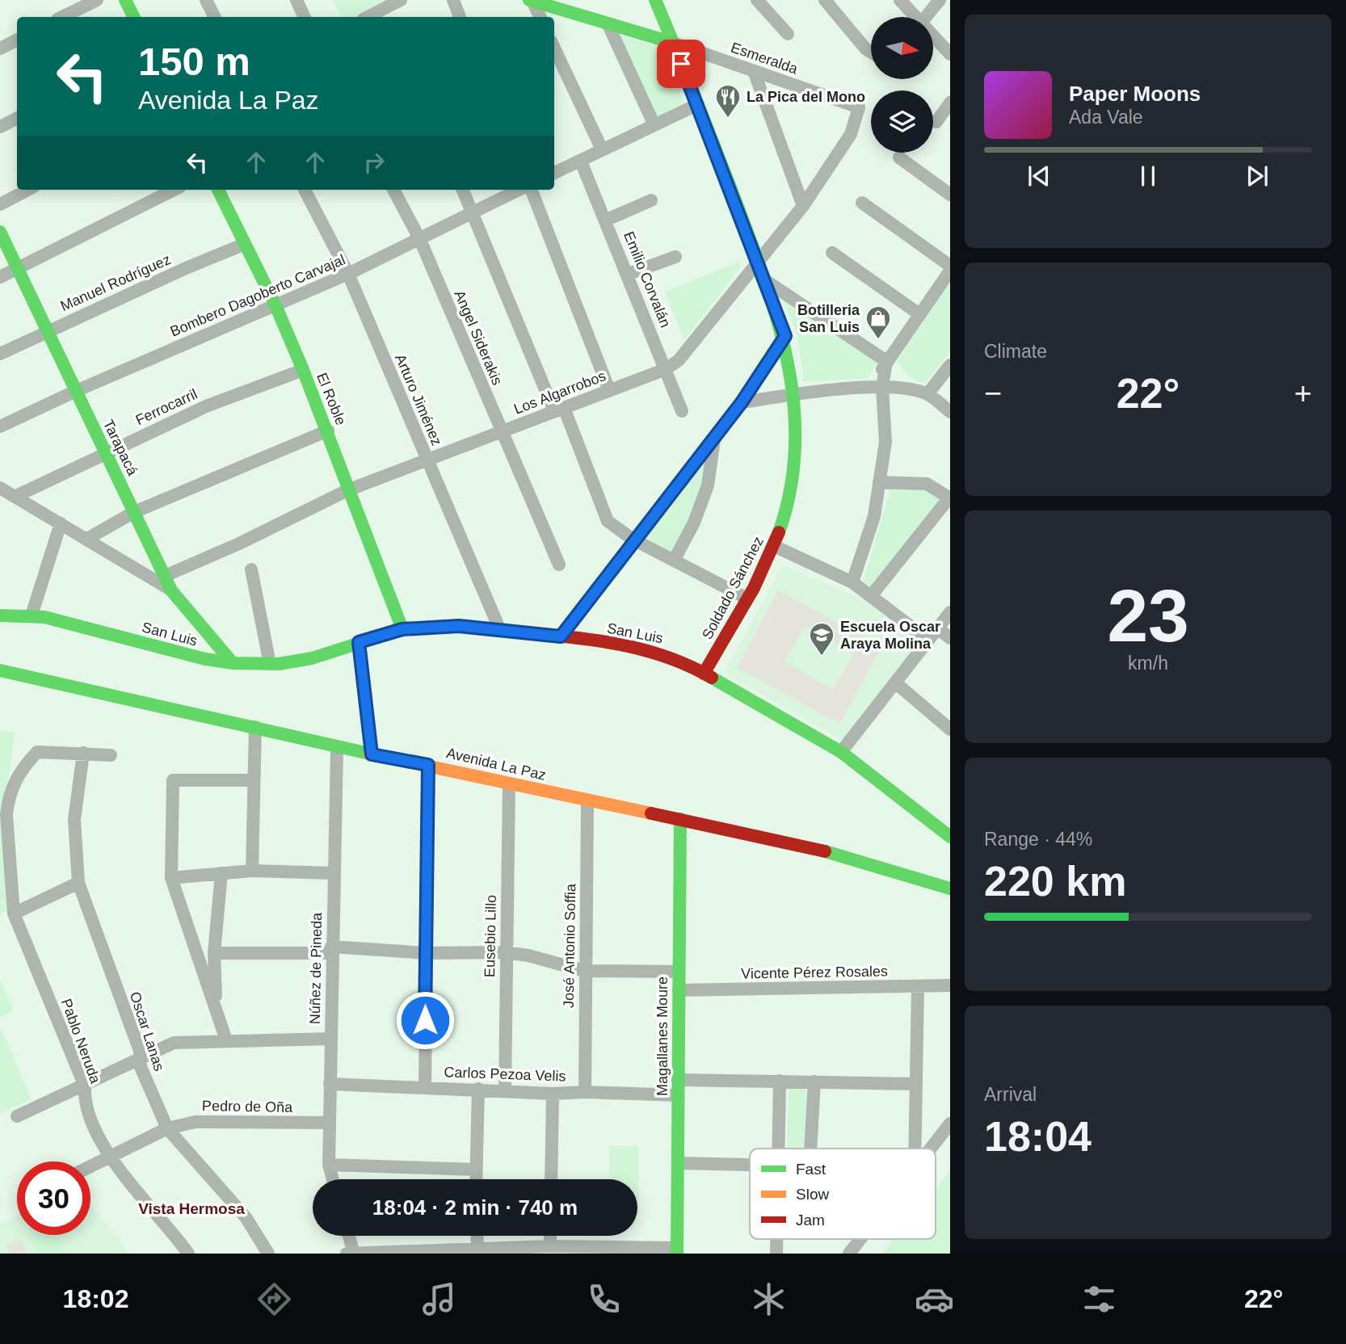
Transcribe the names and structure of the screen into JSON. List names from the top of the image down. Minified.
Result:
{"streets":{"street":["Esmeralda","Emilio Corvalán","Manuel Rodríguez","Bombero Dagoberto Carvajal","Angel Siderakis","Los Algarrobos","El Roble","Arturo Jiménez","Ferrocarril","Tarapacá","Soldado Sánchez","San Luis","Avenida La Paz","Eusebio Lillo","José Antonio Soffia","Núñez de Pineda","Vicente Pérez Rosales","Oscar Lanas","Magallanes Moure","Pablo Neruda","Carlos Pezoa Velis","Pedro de Oña"]},"crossings":[["Esmeralda","Los Algarrobos"],["Esmeralda","Soldado Sánchez"],["Emilio Corvalán","Los Algarrobos"],["Manuel Rodríguez","El Roble"],["Manuel Rodríguez","Tarapacá"],["Bombero Dagoberto Carvajal","Angel Siderakis"],["Bombero Dagoberto Carvajal","El Roble"],["Bombero Dagoberto Carvajal","Arturo Jiménez"],["Bombero Dagoberto Carvajal","Tarapacá"],["Angel Siderakis","Los Algarrobos"],["Los Algarrobos","El Roble"],["Los Algarrobos","Arturo Jiménez"],["Los Algarrobos","Tarapacá"],["Los Algarrobos","Soldado Sánchez"],["El Roble","Ferrocarril"],["El Roble","San Luis"],["Arturo Jiménez","San Luis"],["Ferrocarril","Tarapacá"],["Tarapacá","San Luis"],["Soldado Sánchez","San Luis"],["Avenida La Paz","Eusebio Lillo"],["Avenida La Paz","José Antonio Soffia"],["Avenida La Paz","Núñez de Pineda"],["Avenida La Paz","Magallanes Moure"],["Eusebio Lillo","Carlos Pezoa Velis"],["José Antonio Soffia","Carlos Pezoa Velis"],["Núñez de Pineda","Carlos Pezoa Velis"],["Núñez de Pineda","Pedro de Oña"],["Vicente Pérez Rosales","Magallanes Moure"],["Oscar Lanas","Pablo Neruda"],["Oscar Lanas","Pedro de Oña"],["Magallanes Moure","Carlos Pezoa Velis"],["Pablo Neruda","Pedro de Oña"]],"districts":["Vista Hermosa"],"places":{"restaurant":["La Pica del Mono"],"shop":["Botilleria San Luis"],"school or university":["Escuela Oscar Araya Molina"]},"legend":["Fast","Slow","Jam"],"north":"right","page":{"turn":["150 m","Avenida La Paz"],"song":["Paper Moons","Ada Vale"],"tile":["Climate",["23","km/h"],["Range · 44%","220 km"],["Arrival","18:04"]],"heat":["−","22°","+"],"limit":"30","trip":"18:04 · 2 min · 740 m","tabs":["18:02","22°"]}}
